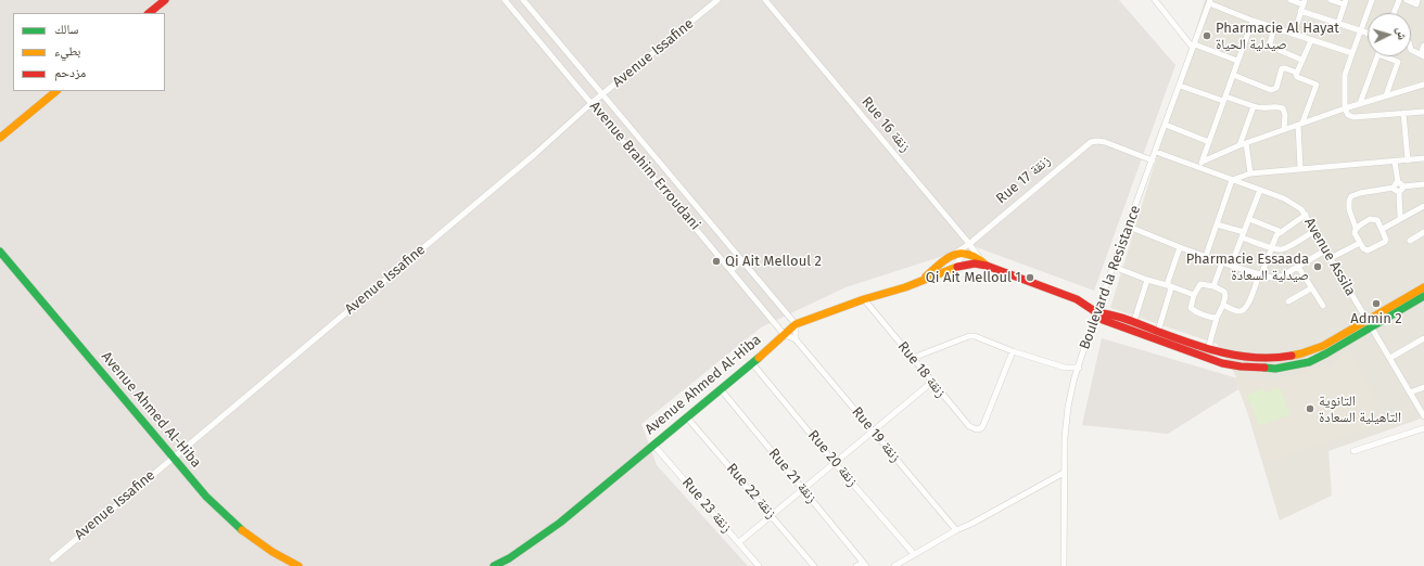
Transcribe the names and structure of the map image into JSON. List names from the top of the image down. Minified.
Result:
{"streets":{"street":["Avenue Issafine","Rue 16 زنقة","Avenue Brahim Erroudani","Rue 17 زنقة","Avenue Assila","Boulevard la Resistance","Rue 18 زنقة","Avenue Ahmed Al-Hiba","Rue 19 زنقة","Rue 20 زنقة","Rue 21 زنقة","Rue 22 زنقة","Rue 23 زنقة"]},"crossings":[["Avenue Issafine","Avenue Brahim Erroudani"],["Avenue Issafine","Avenue Ahmed Al-Hiba"],["Rue 16 زنقة","Rue 17 زنقة"],["Rue 16 زنقة","Avenue Ahmed Al-Hiba"],["Avenue Brahim Erroudani","Avenue Ahmed Al-Hiba"],["Avenue Brahim Erroudani","Rue 19 زنقة"],["Rue 17 زنقة","Boulevard la Resistance"],["Rue 17 زنقة","Avenue Ahmed Al-Hiba"],["Avenue Assila","Boulevard la Resistance"],["Avenue Assila","Avenue Ahmed Al-Hiba"],["Boulevard la Resistance","Avenue Ahmed Al-Hiba"],["Rue 18 زنقة","Avenue Ahmed Al-Hiba"],["Avenue Ahmed Al-Hiba","Rue 19 زنقة"],["Avenue Ahmed Al-Hiba","Rue 20 زنقة"],["Avenue Ahmed Al-Hiba","Rue 21 زنقة"],["Avenue Ahmed Al-Hiba","Rue 22 زنقة"],["Avenue Ahmed Al-Hiba","Rue 23 زنقة"]],"places":["Pharmacie Al Hayat صيدلية الحياة","Qi Ait Melloul 2","Pharmacie Essaada صيدلية السعادة","Qi Ait Melloul 1","Admin 2","التانوية التاهيلية السعادة"],"legend":["سالك","بطيء","مزدحم"],"north":"right"}
